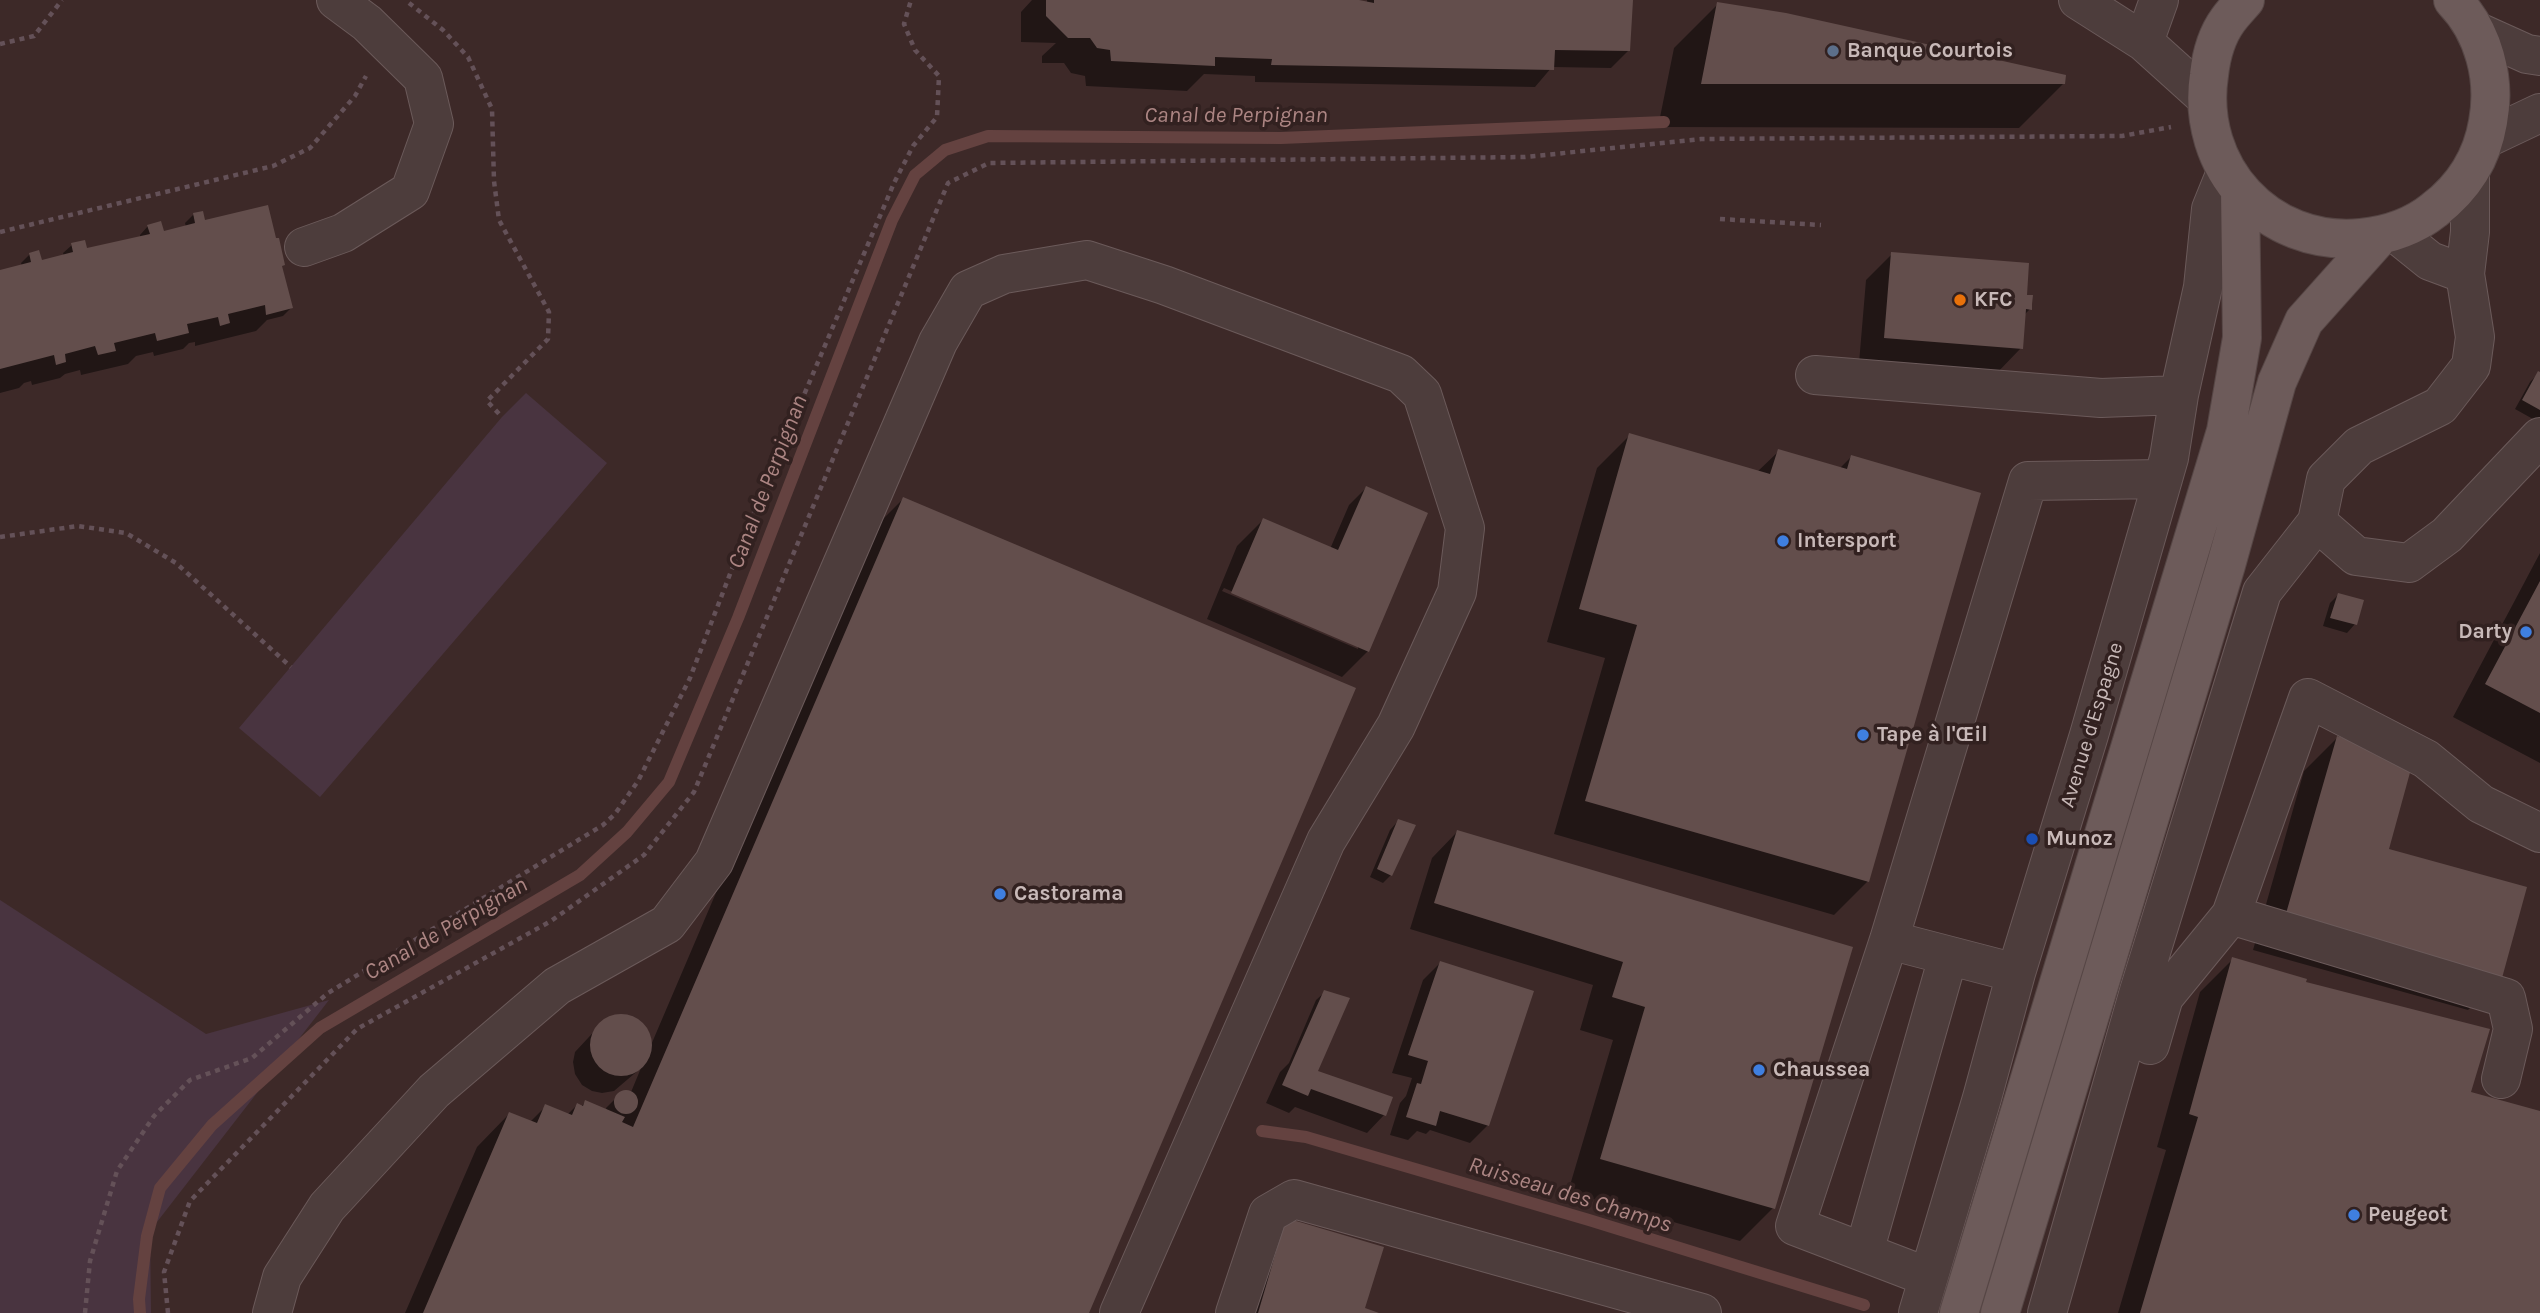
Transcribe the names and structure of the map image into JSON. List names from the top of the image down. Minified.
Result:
{"streets":{"main road":["Avenue d'Espagne"]},"water":["Canal de Perpignan","Ruisseau des Champs"],"places":["Banque Courtois","KFC","Intersport","Darty","Tape à l'Œil","Munoz","Castorama","Chaussea","Peugeot"]}
